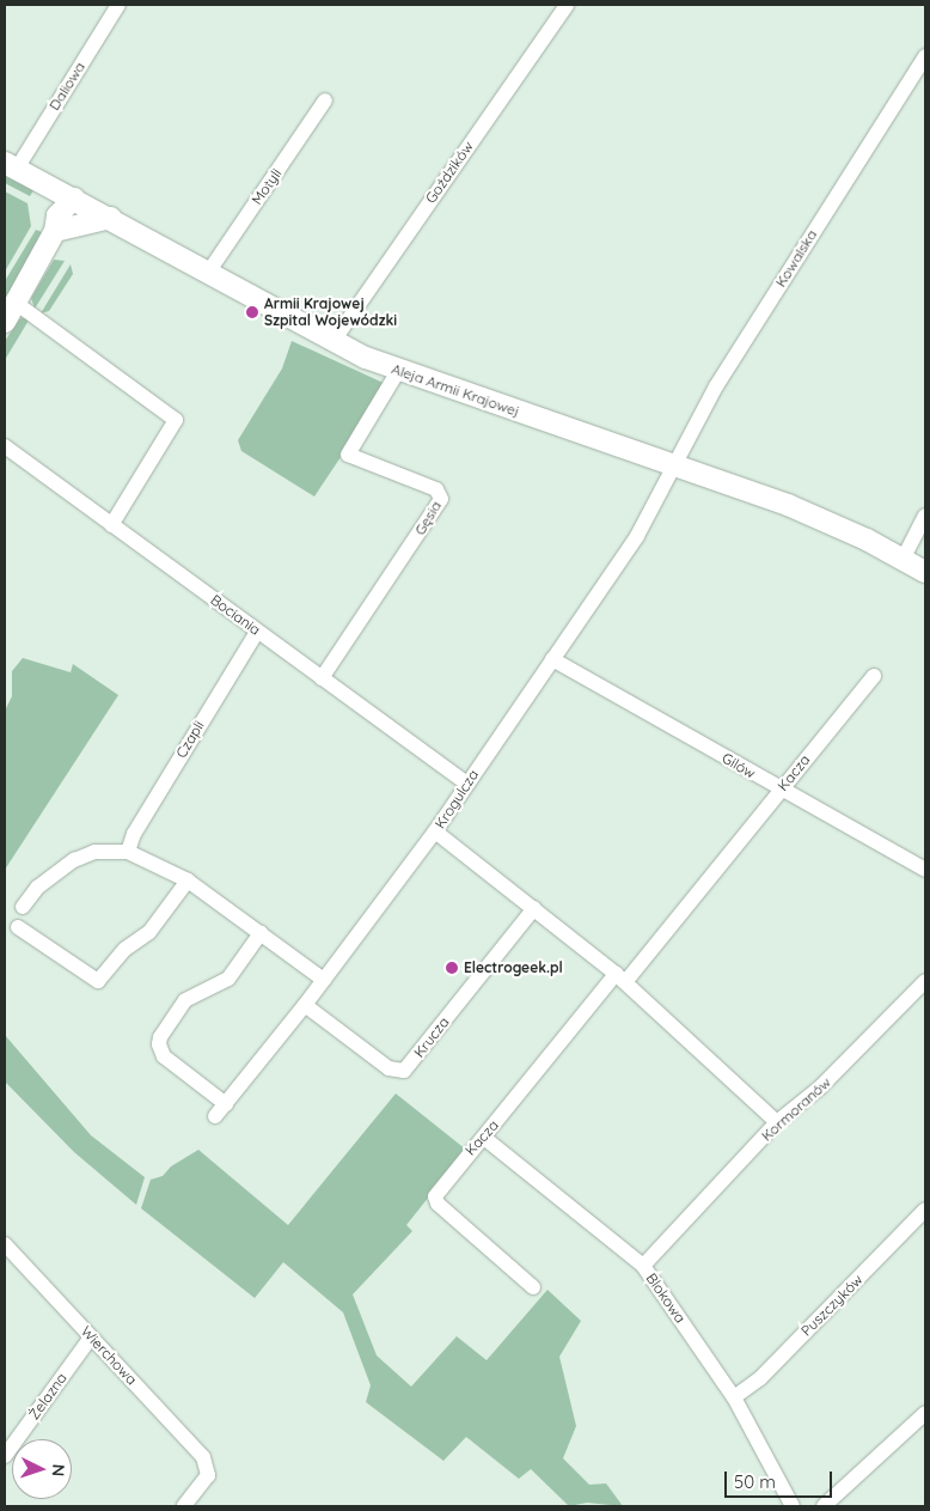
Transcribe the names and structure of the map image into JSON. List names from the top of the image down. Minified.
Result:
{"streets":{"street":["Daliowa","Goździków","Motyli","Kowalska","Aleja Armii Krajowej","Gęsia","Bociania","Czapli","Gilów","Kacza","Krogulcza","Krucza","Kormoranów","Blokowa","Puszczyków","Wierchowa","Żelazna"]},"crossings":[["Daliowa","Aleja Armii Krajowej"],["Goździków","Aleja Armii Krajowej"],["Motyli","Aleja Armii Krajowej"],["Kowalska","Aleja Armii Krajowej"],["Kowalska","Krogulcza"],["Aleja Armii Krajowej","Gęsia"],["Aleja Armii Krajowej","Krogulcza"],["Gęsia","Bociania"],["Bociania","Czapli"],["Bociania","Krogulcza"],["Gilów","Kacza"],["Gilów","Krogulcza"],["Kacza","Blokowa"],["Krogulcza","Krucza"],["Kormoranów","Blokowa"],["Blokowa","Puszczyków"],["Wierchowa","Żelazna"]],"places":["Armii Krajowej Szpital Wojewódzki","Electrogeek.pl"],"scale_bar":"50 m","north":"right"}
